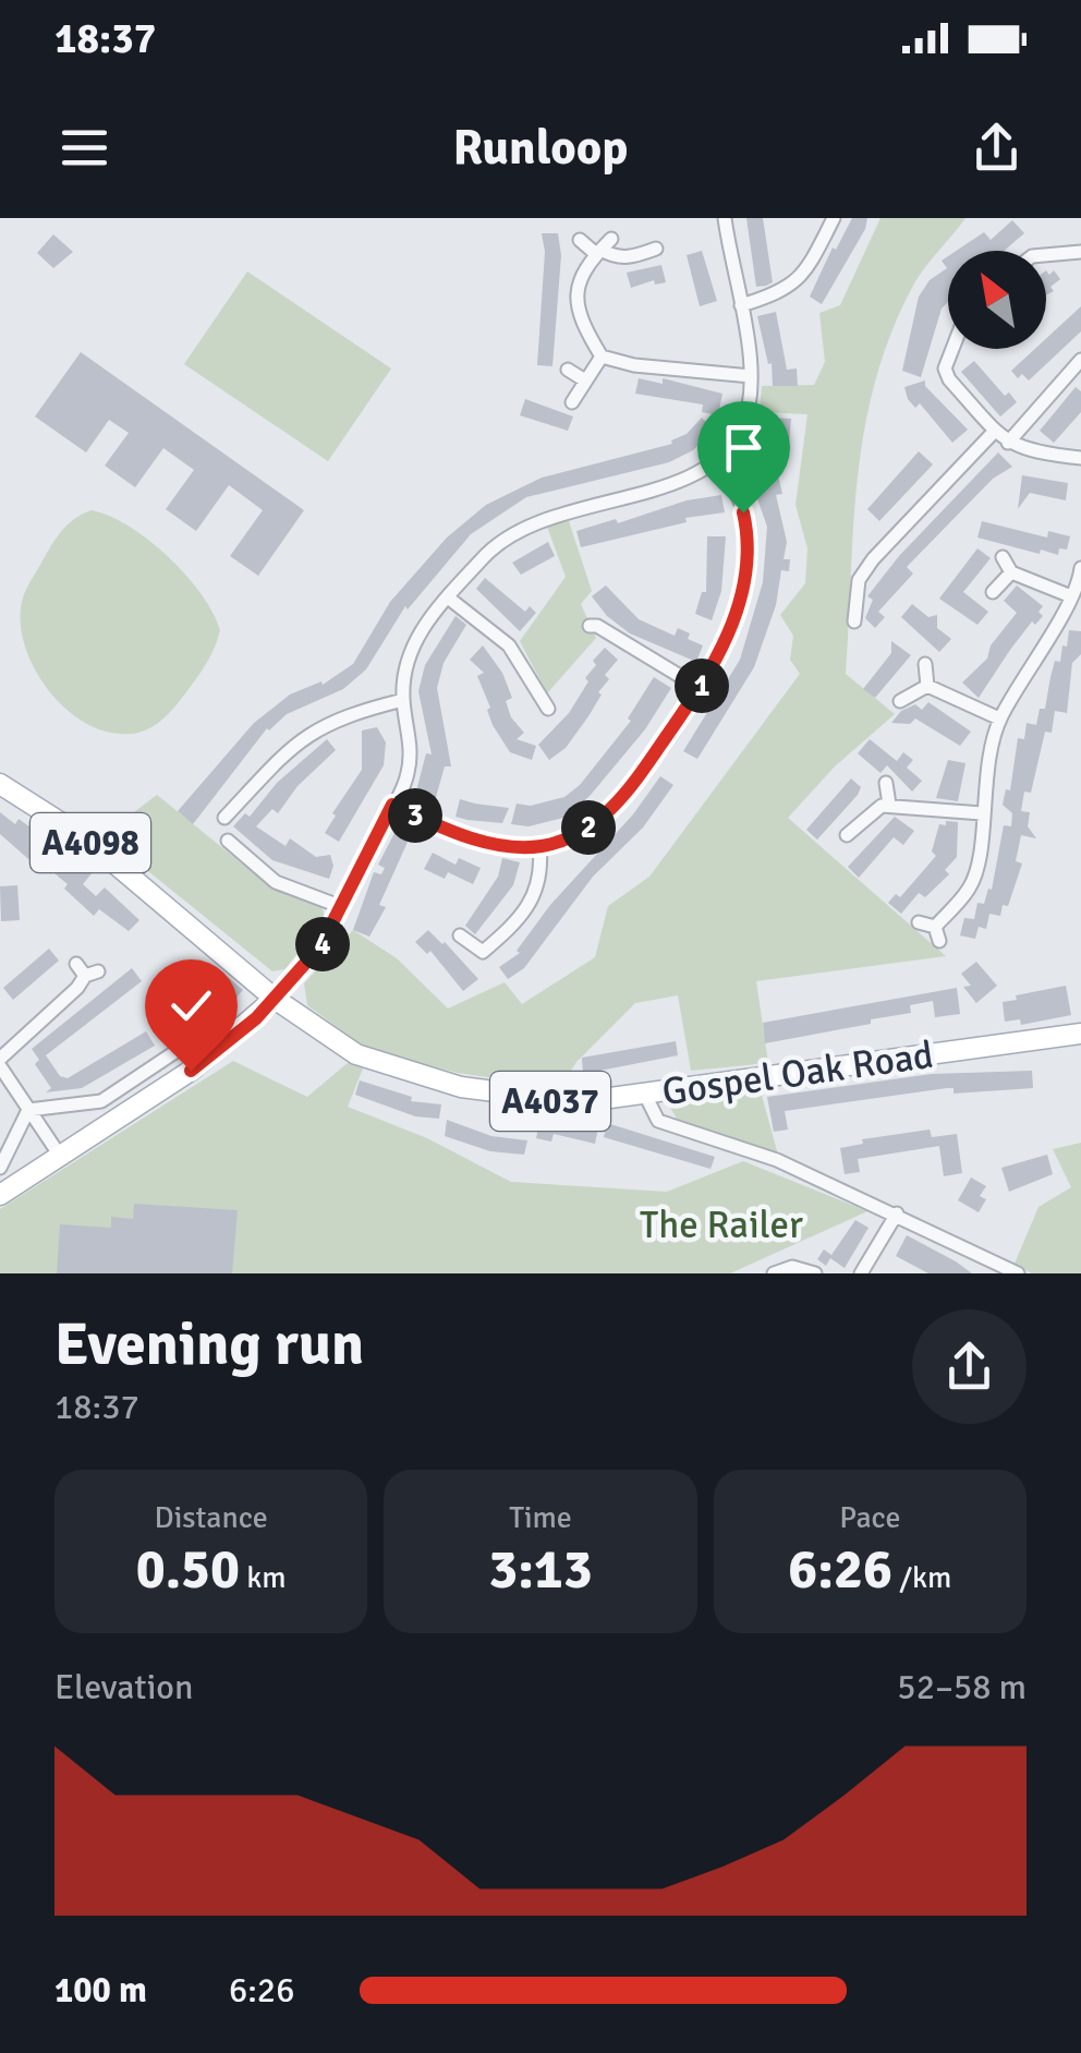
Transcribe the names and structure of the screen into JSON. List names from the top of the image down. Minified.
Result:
{"streets":{"main road":["A4098","Gospel Oak Road","A4037"]},"crossings":[["A4098","Gospel Oak Road"]],"parks":["The Railer"],"north":"top left","page":{"status":"18:37","header":"Runloop","pins":["1","3","2","4"],"heading":["Evening run","18:37"],"stats":[["Distance","0.50 km"],["Time","3:13"],["Pace","6:26 /km"]],"chart":["Elevation","52–58 m"],"list":[{"name":"100 m","note":"6:26"}]}}
